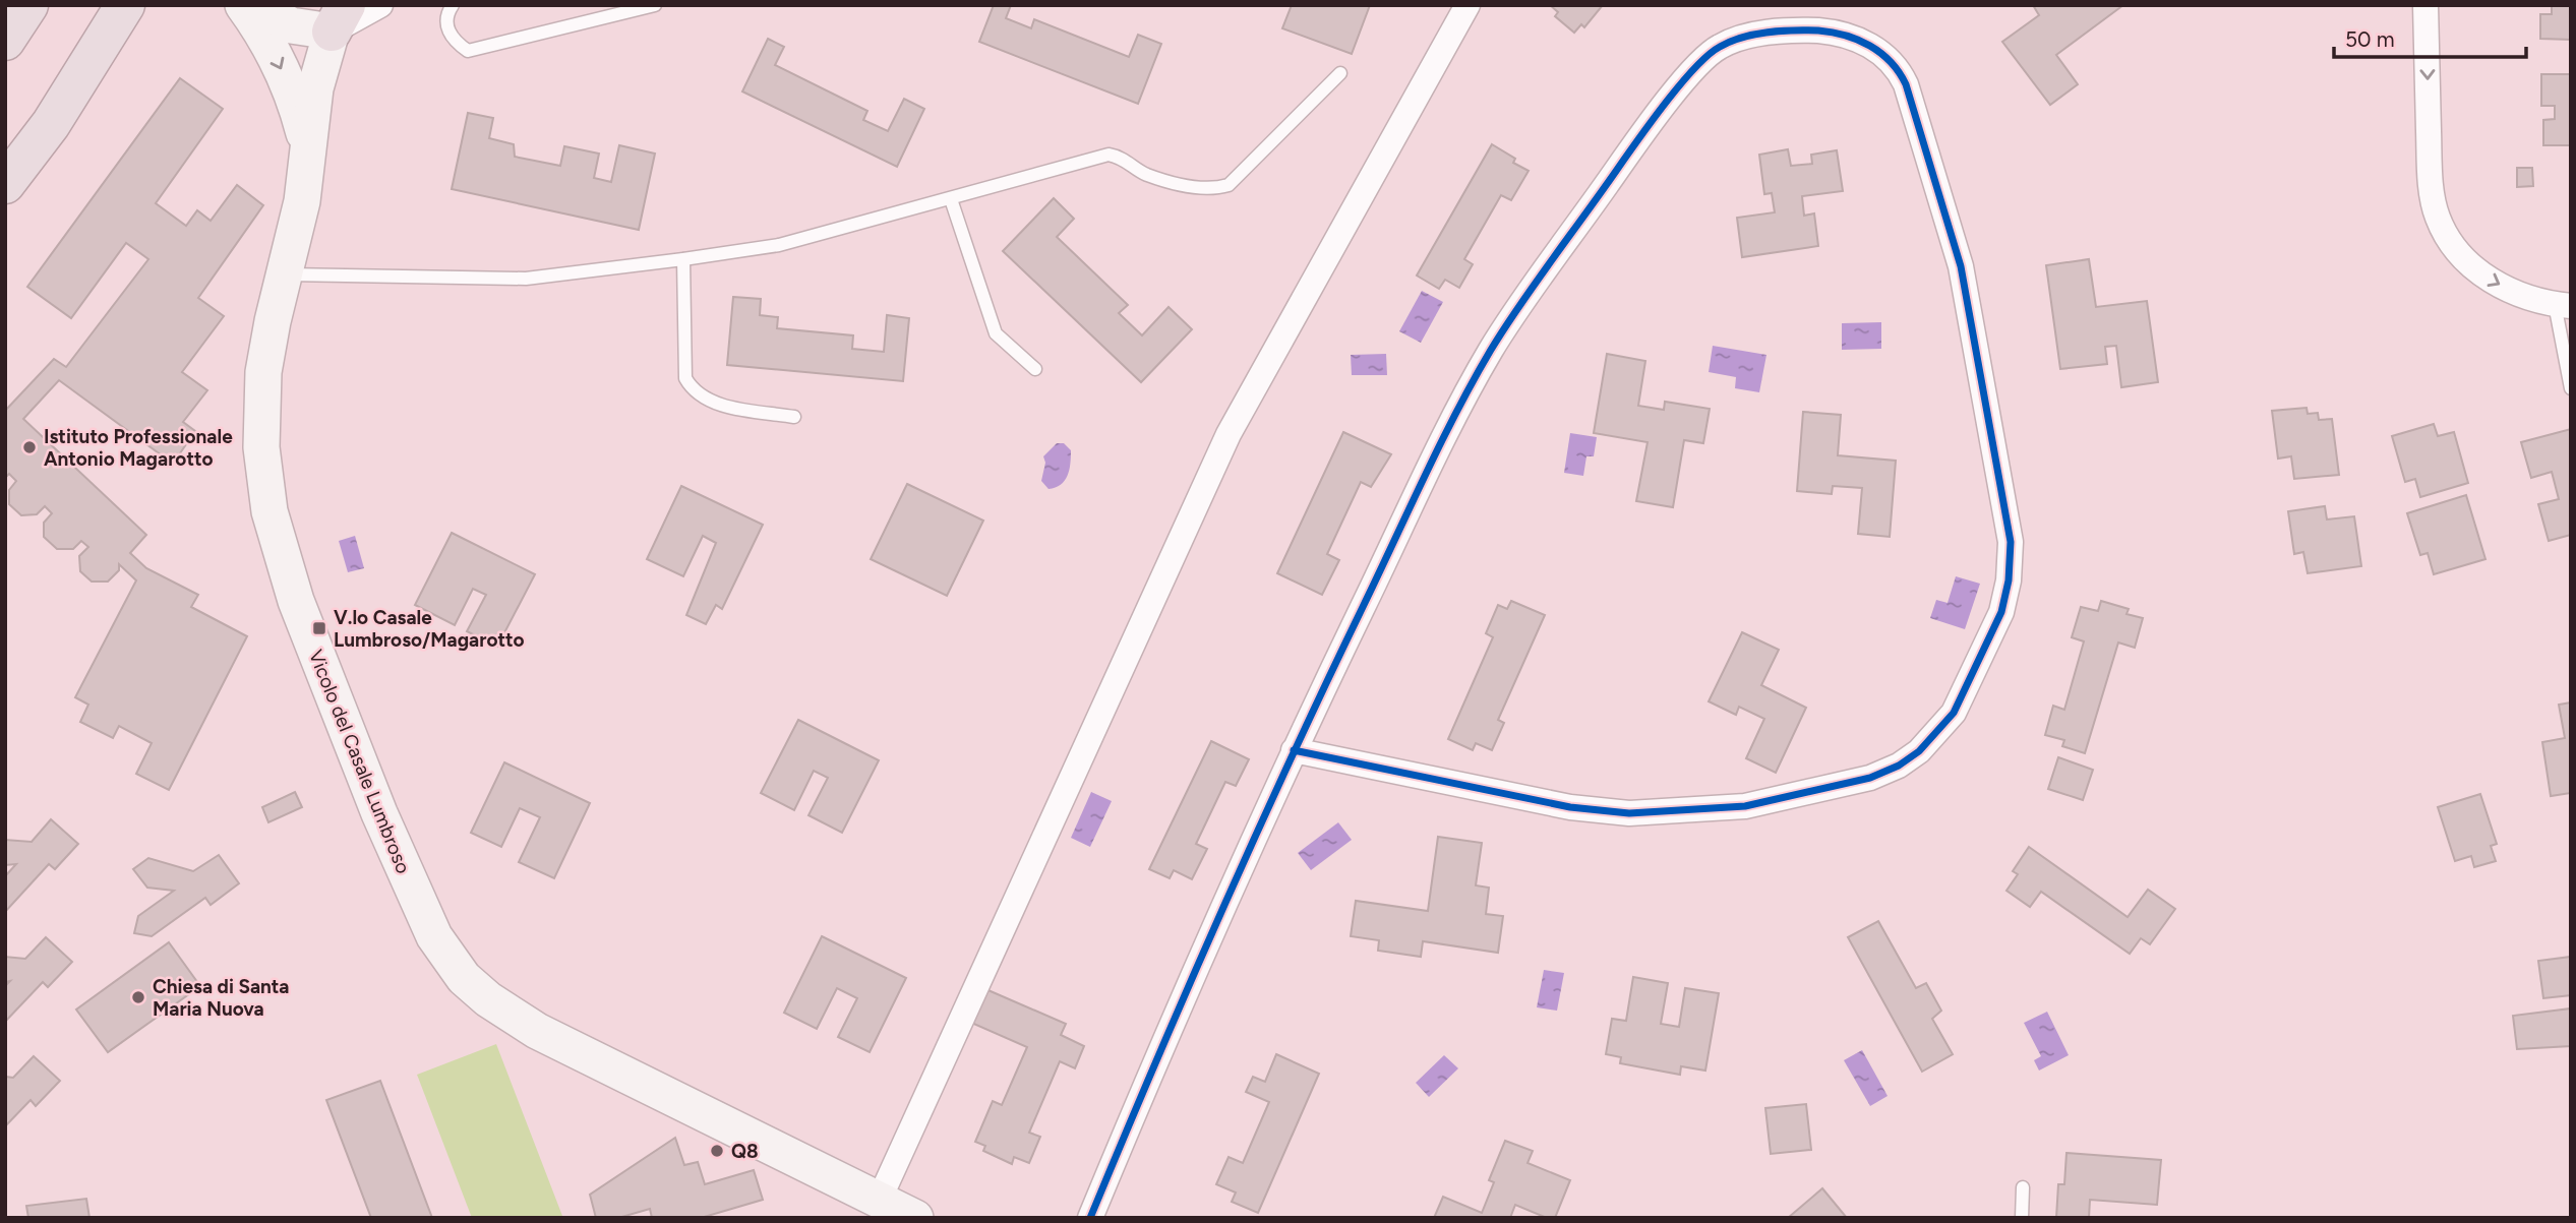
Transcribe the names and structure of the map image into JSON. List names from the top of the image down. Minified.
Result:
{"streets":{"street":["Vicolo del Casale Lumbroso"]},"places":{"other":["Istituto Professionale Antonio Magarotto","Chiesa di Santa Maria Nuova","Q8"],"transit":["V.lo Casale Lumbroso/Magarotto"]},"scale_bar":"50 m"}
